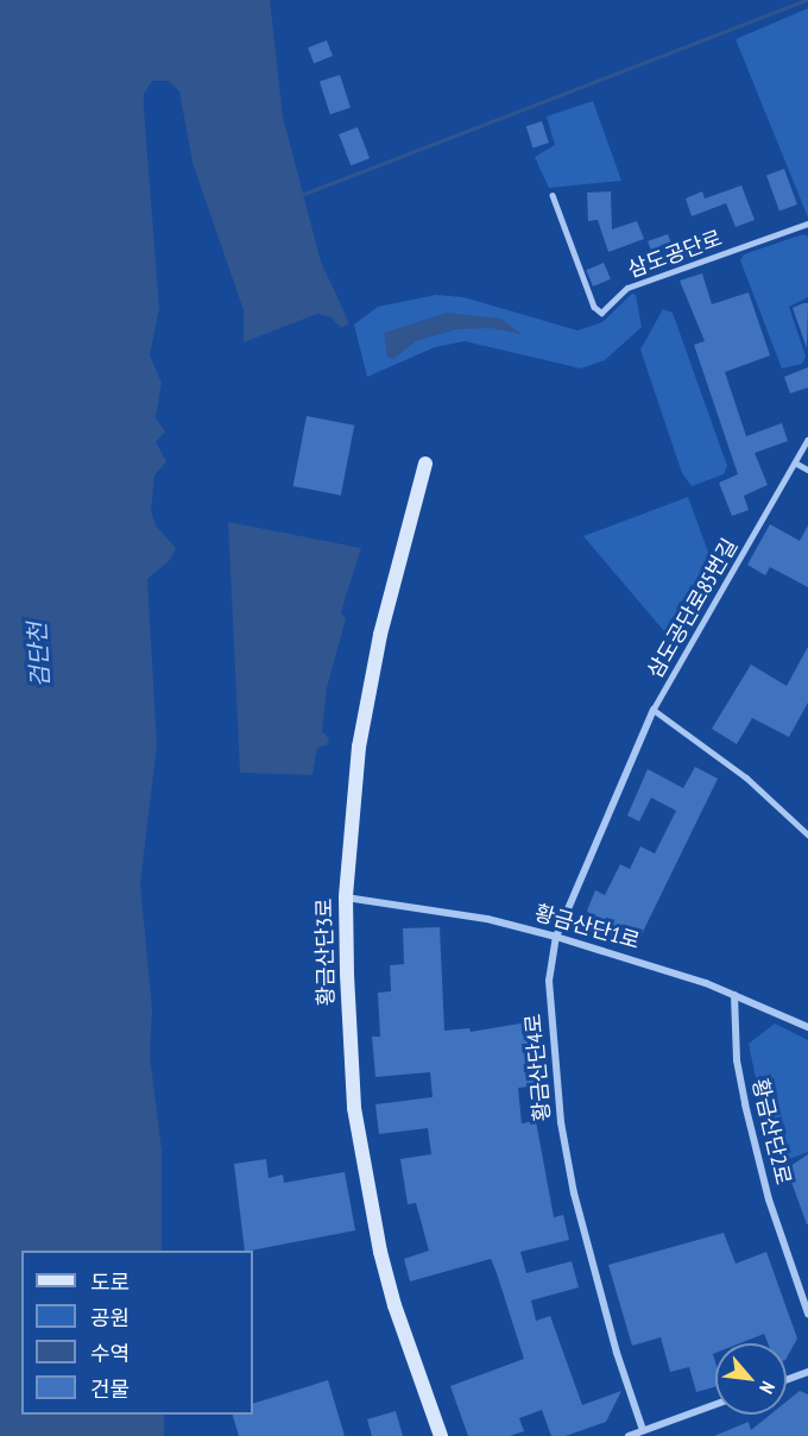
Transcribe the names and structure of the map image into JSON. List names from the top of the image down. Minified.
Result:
{"streets":{"street":["황금산단1로","황금산단3로","황금산단4로","황금산단2로"],"lane":["삼도공단로","삼도공단로85번길"]},"crossings":[["삼도공단로85번길","황금산단4로"],["황금산단1로","황금산단3로"],["황금산단1로","황금산단4로"],["황금산단1로","황금산단2로"]],"water":["검단천"],"legend":["도로","공원","수역","건물"],"north":"bottom right"}
